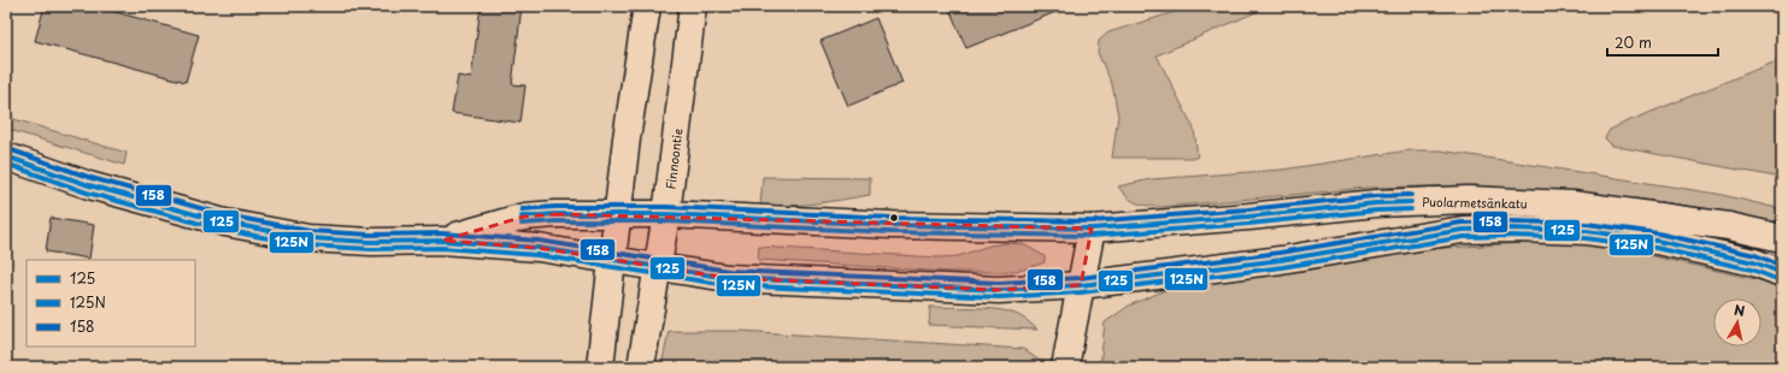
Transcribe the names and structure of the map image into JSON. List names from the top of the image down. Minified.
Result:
{"streets":{"main road":["Finnoontie","Puolarmetsänkatu"]},"crossings":[["Finnoontie","Puolarmetsänkatu"]],"lines":["transit line 158","transit line 125","transit line 125N"],"legend":["125","125N","158"],"scale_bar":"20 m","north":"top"}
